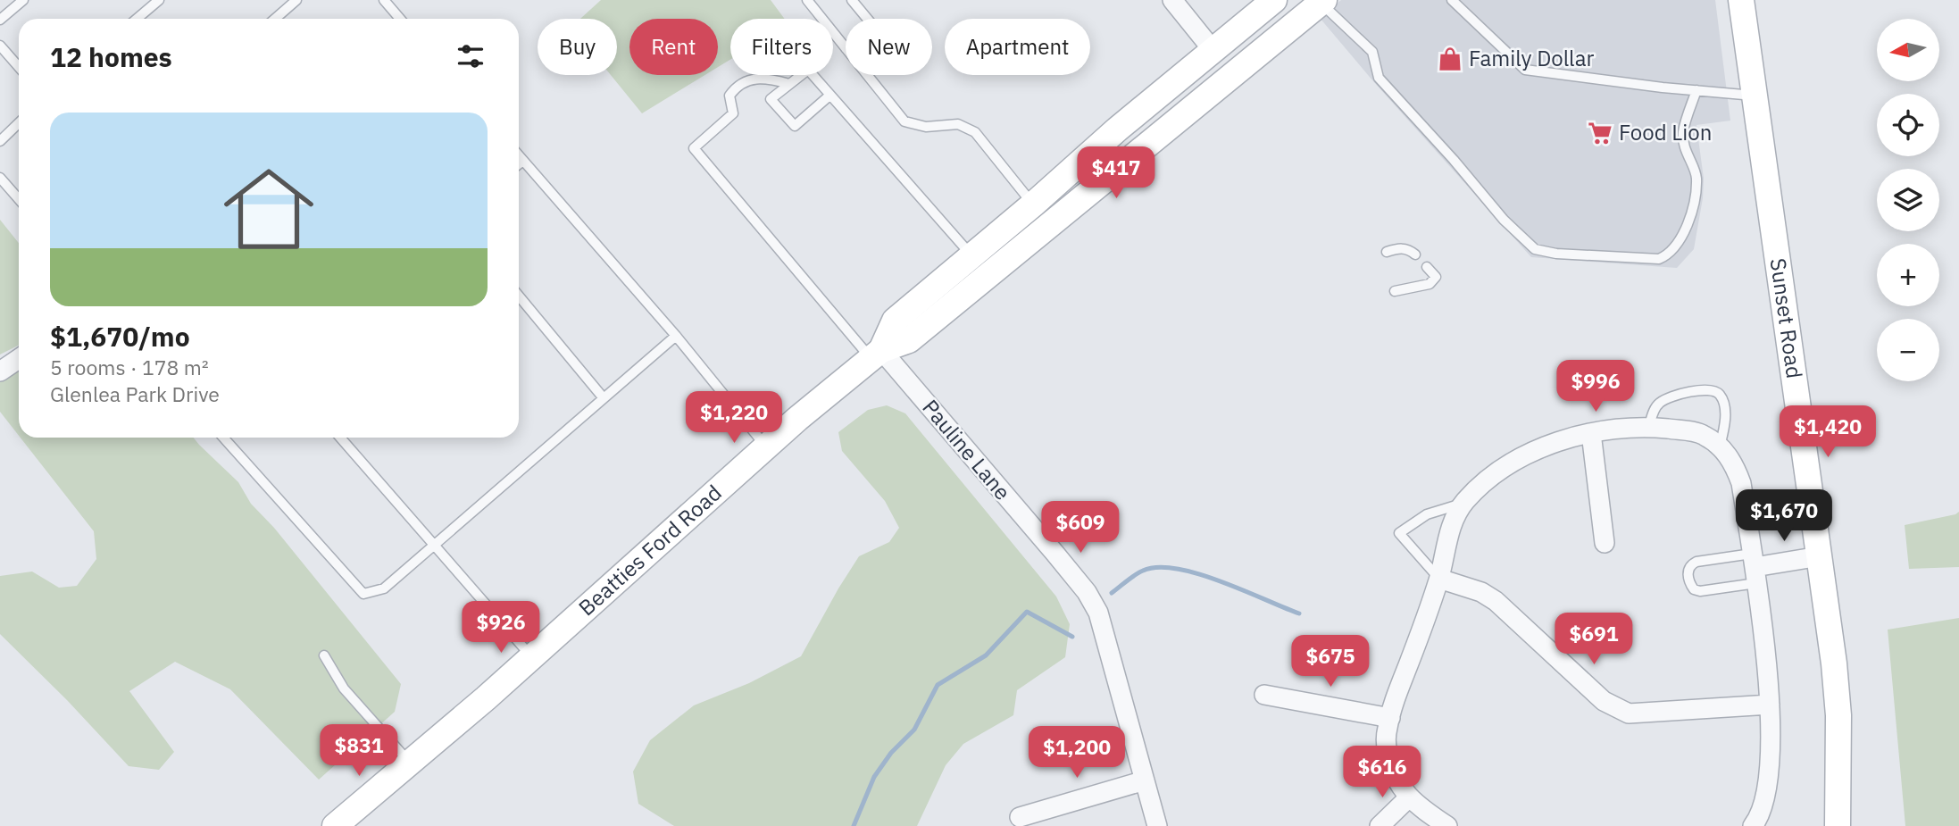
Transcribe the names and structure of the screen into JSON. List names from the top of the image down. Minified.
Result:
{"streets":{"main road":["Sunset Road","Beatties Ford Road"],"street":["Pauline Lane"]},"crossings":[["Pauline Lane","Beatties Ford Road"]],"places":{"shop":["Family Dollar"],"supermarket":["Food Lion"]},"north":"left","page":{"map_buttons":["+","−"],"chip":["Buy","Rent","Filters","New","Apartment"],"heading":"12 homes","list":[{"name":"$1,670/mo","note":"5 rooms · 178 m² · Glenlea Park Drive"}],"price":["$417","$996","$1,220","$1,420","$1,670","$609","$926","$691","$675","$831","$1,200","$616"]}}
